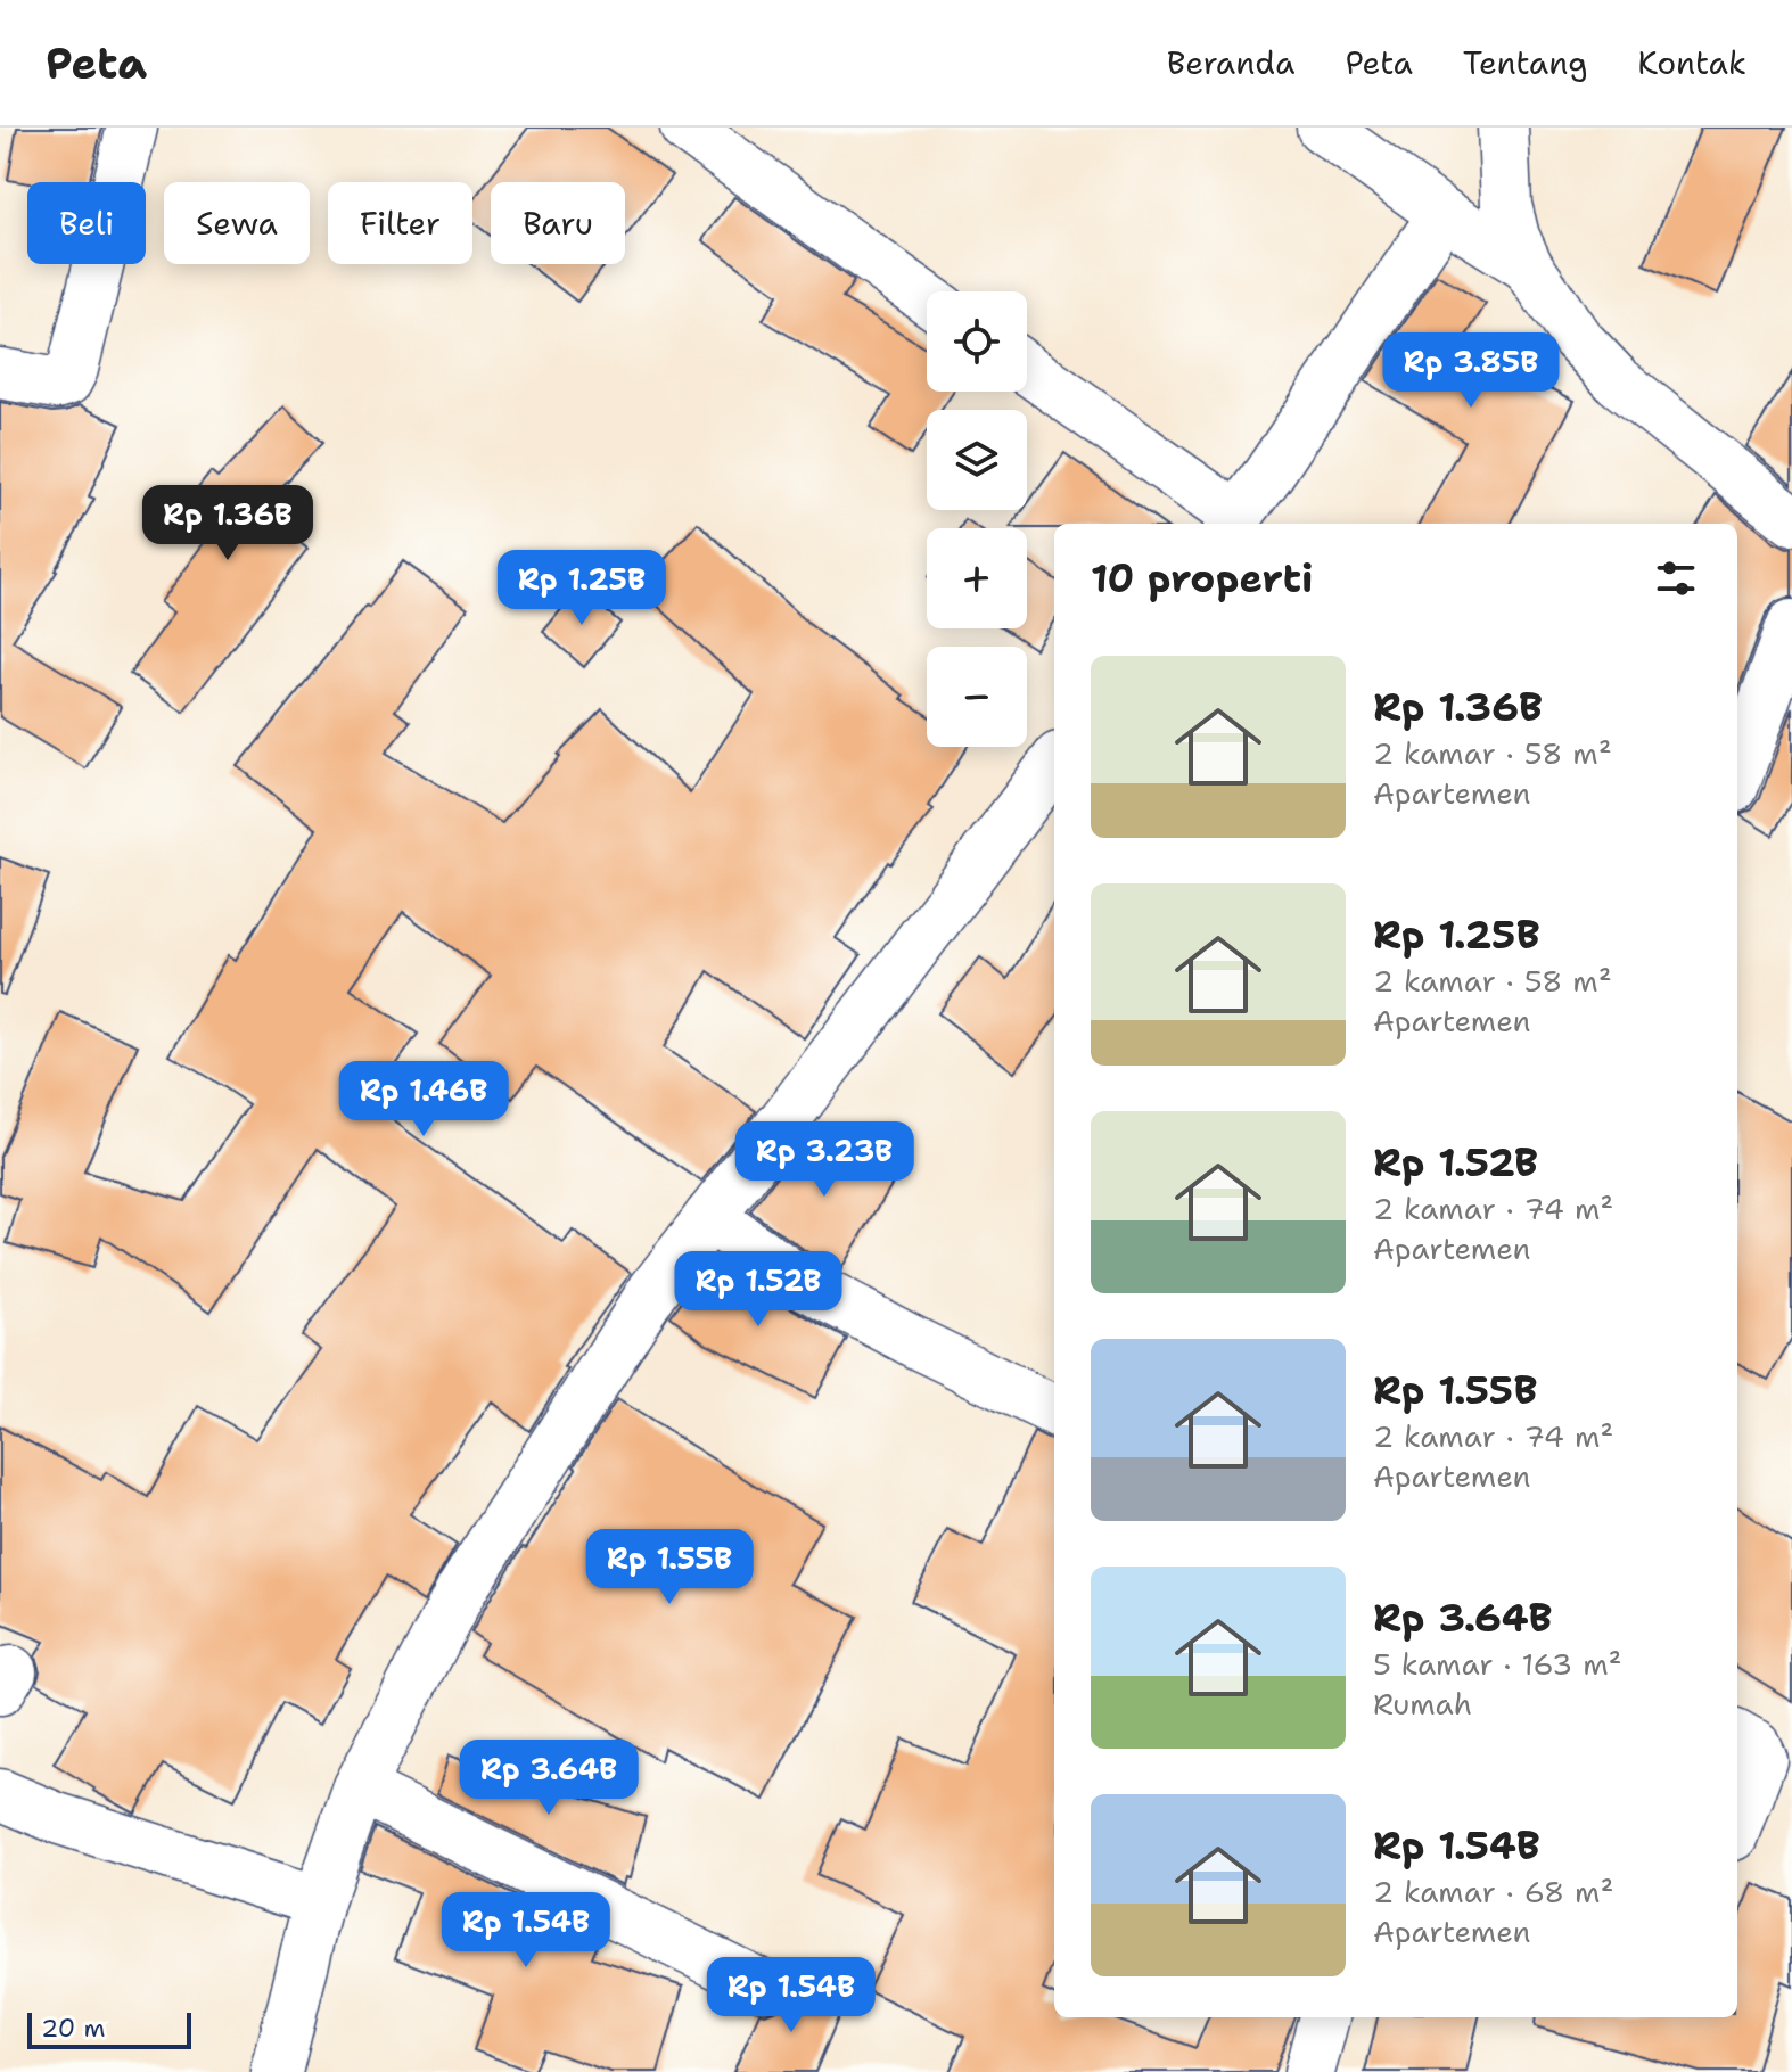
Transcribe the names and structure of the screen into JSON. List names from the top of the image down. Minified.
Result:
{"scale_bar":"20 m","page":{"header":"Peta","nav":["Beranda","Peta","Tentang","Kontak"],"chip":["Beli","Sewa","Filter","Baru"],"map_buttons":["+","−"],"price":["Rp 3.85B","Rp 1.36B","Rp 1.25B","Rp 1.46B","Rp 3.23B","Rp 1.52B","Rp 1.55B","Rp 3.64B","Rp 1.54B","Rp 1.54B"],"heading":"10 properti","list":[{"name":"Rp 1.36B","note":"2 kamar · 58 m² · Apartemen"},{"name":"Rp 1.25B","note":"2 kamar · 58 m² · Apartemen"},{"name":"Rp 1.52B","note":"2 kamar · 74 m² · Apartemen"},{"name":"Rp 1.55B","note":"2 kamar · 74 m² · Apartemen"},{"name":"Rp 3.64B","note":"5 kamar · 163 m² · Rumah"},{"name":"Rp 1.54B","note":"2 kamar · 68 m² · Apartemen"}],"scale":"20 m"}}
